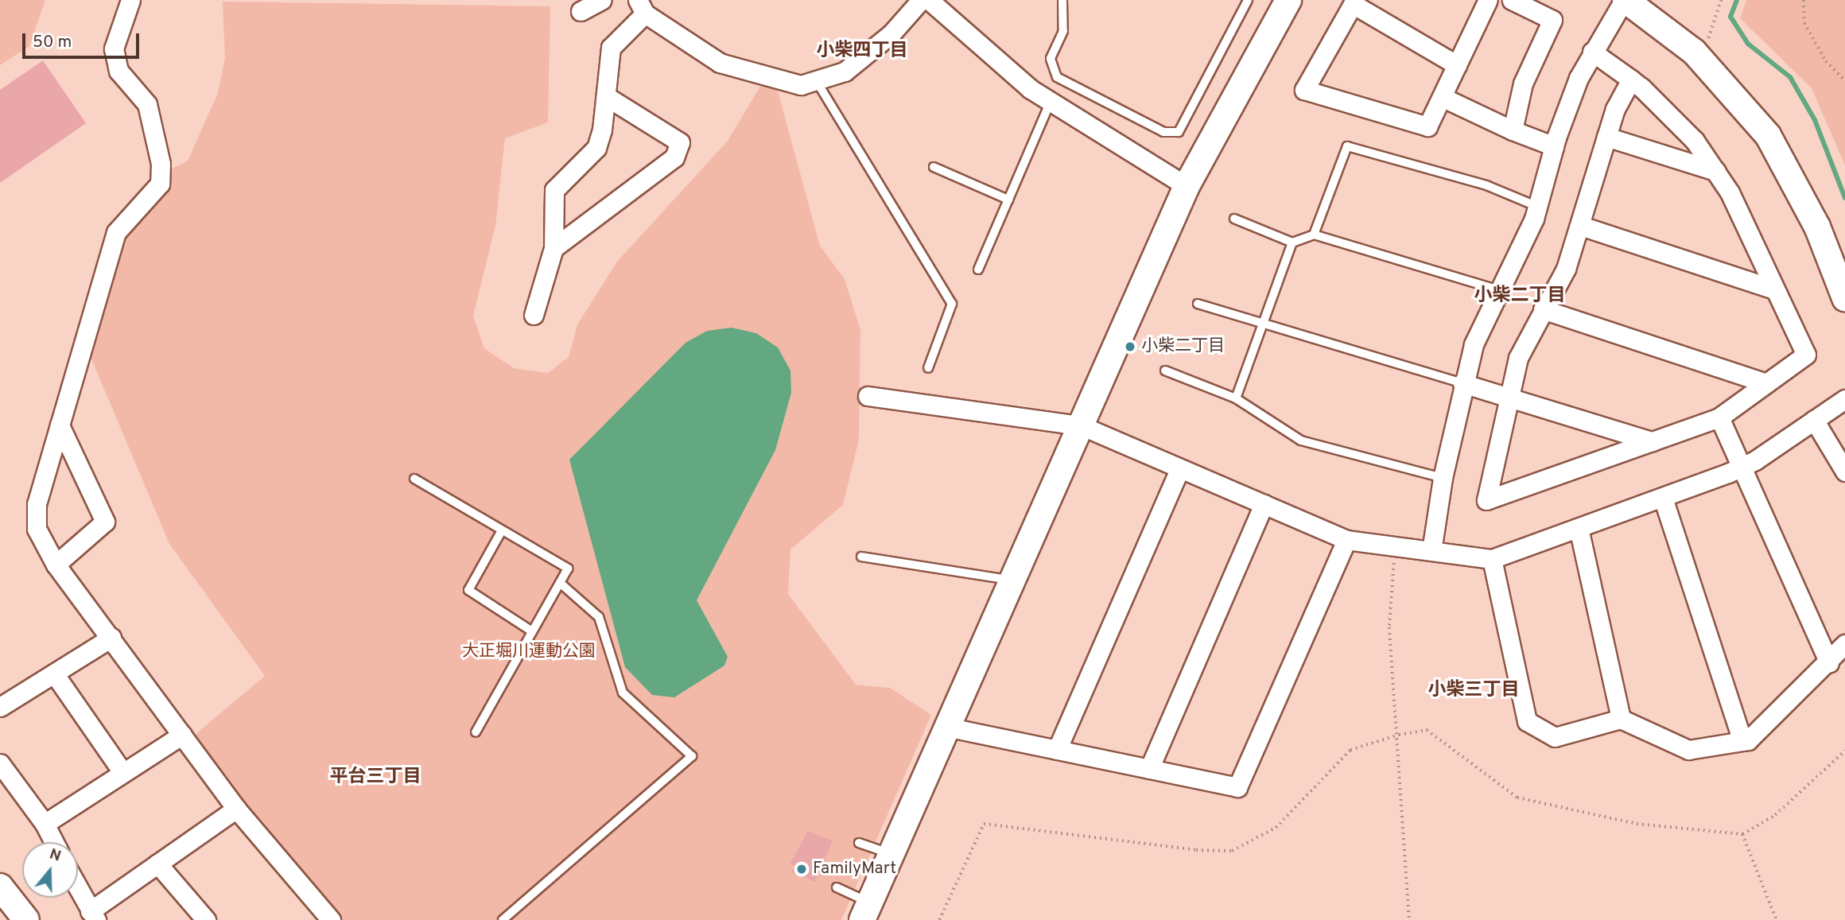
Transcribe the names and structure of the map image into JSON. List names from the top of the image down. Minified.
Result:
{"districts":["小柴四丁目","小柴二丁目","小柴三丁目","平台三丁目"],"parks":["大正堀川運動公園"],"places":["小柴二丁目","FamilyMart"],"scale_bar":"50 m","north":"top"}
